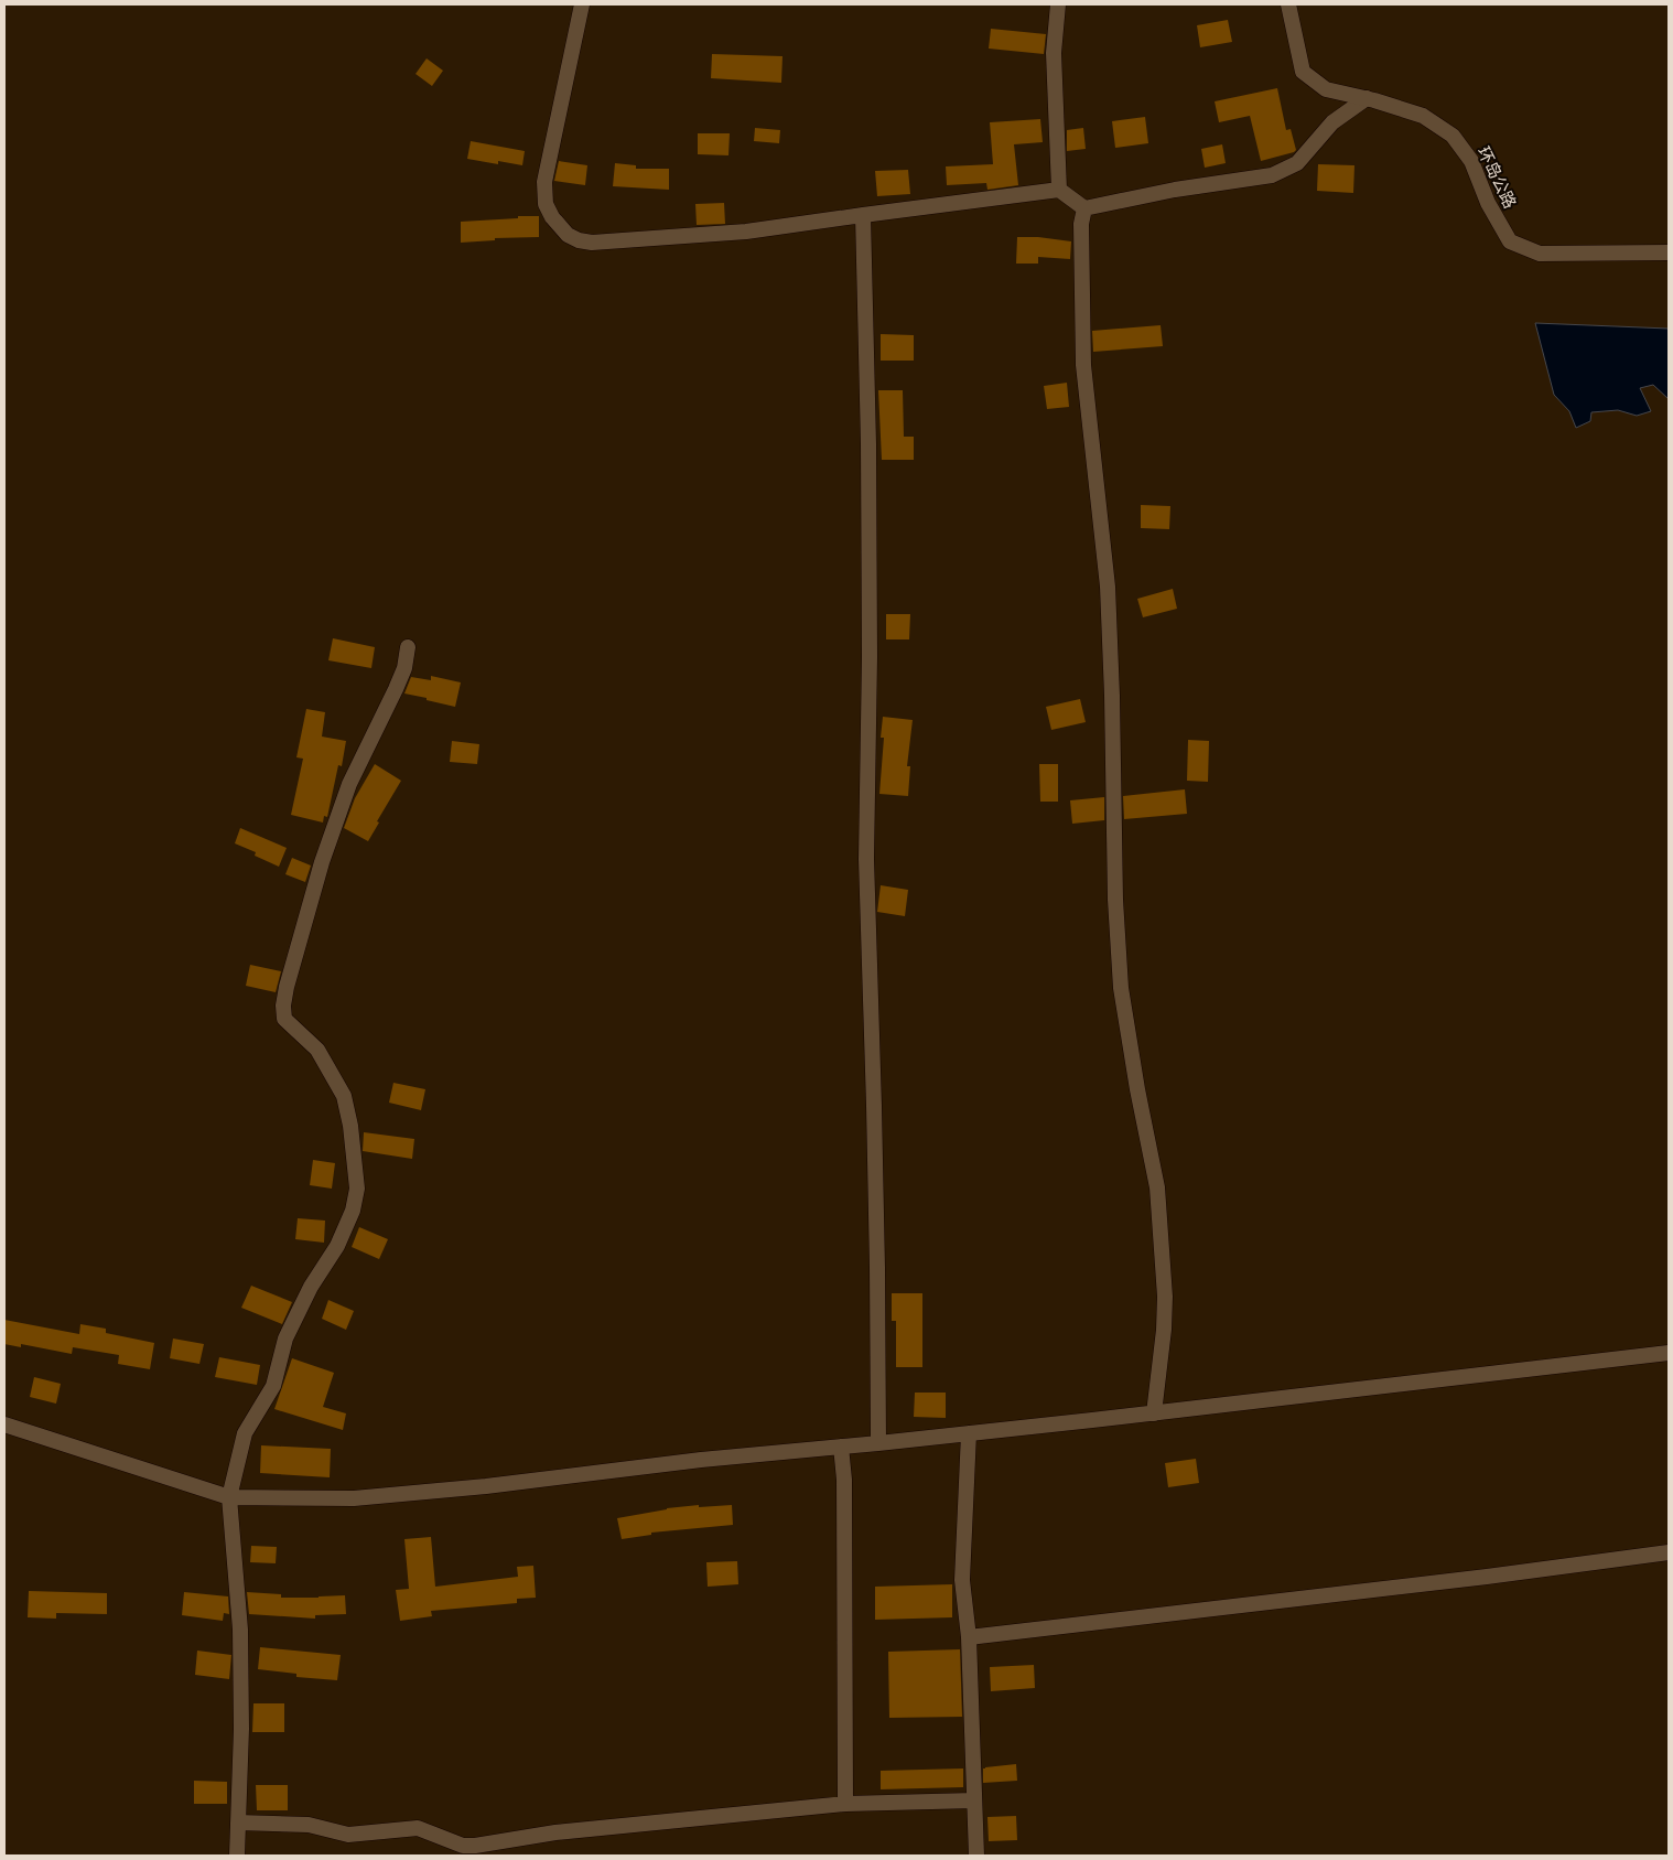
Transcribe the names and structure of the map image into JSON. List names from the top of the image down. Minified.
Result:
{"streets":{"street":["环岛公路"]}}
